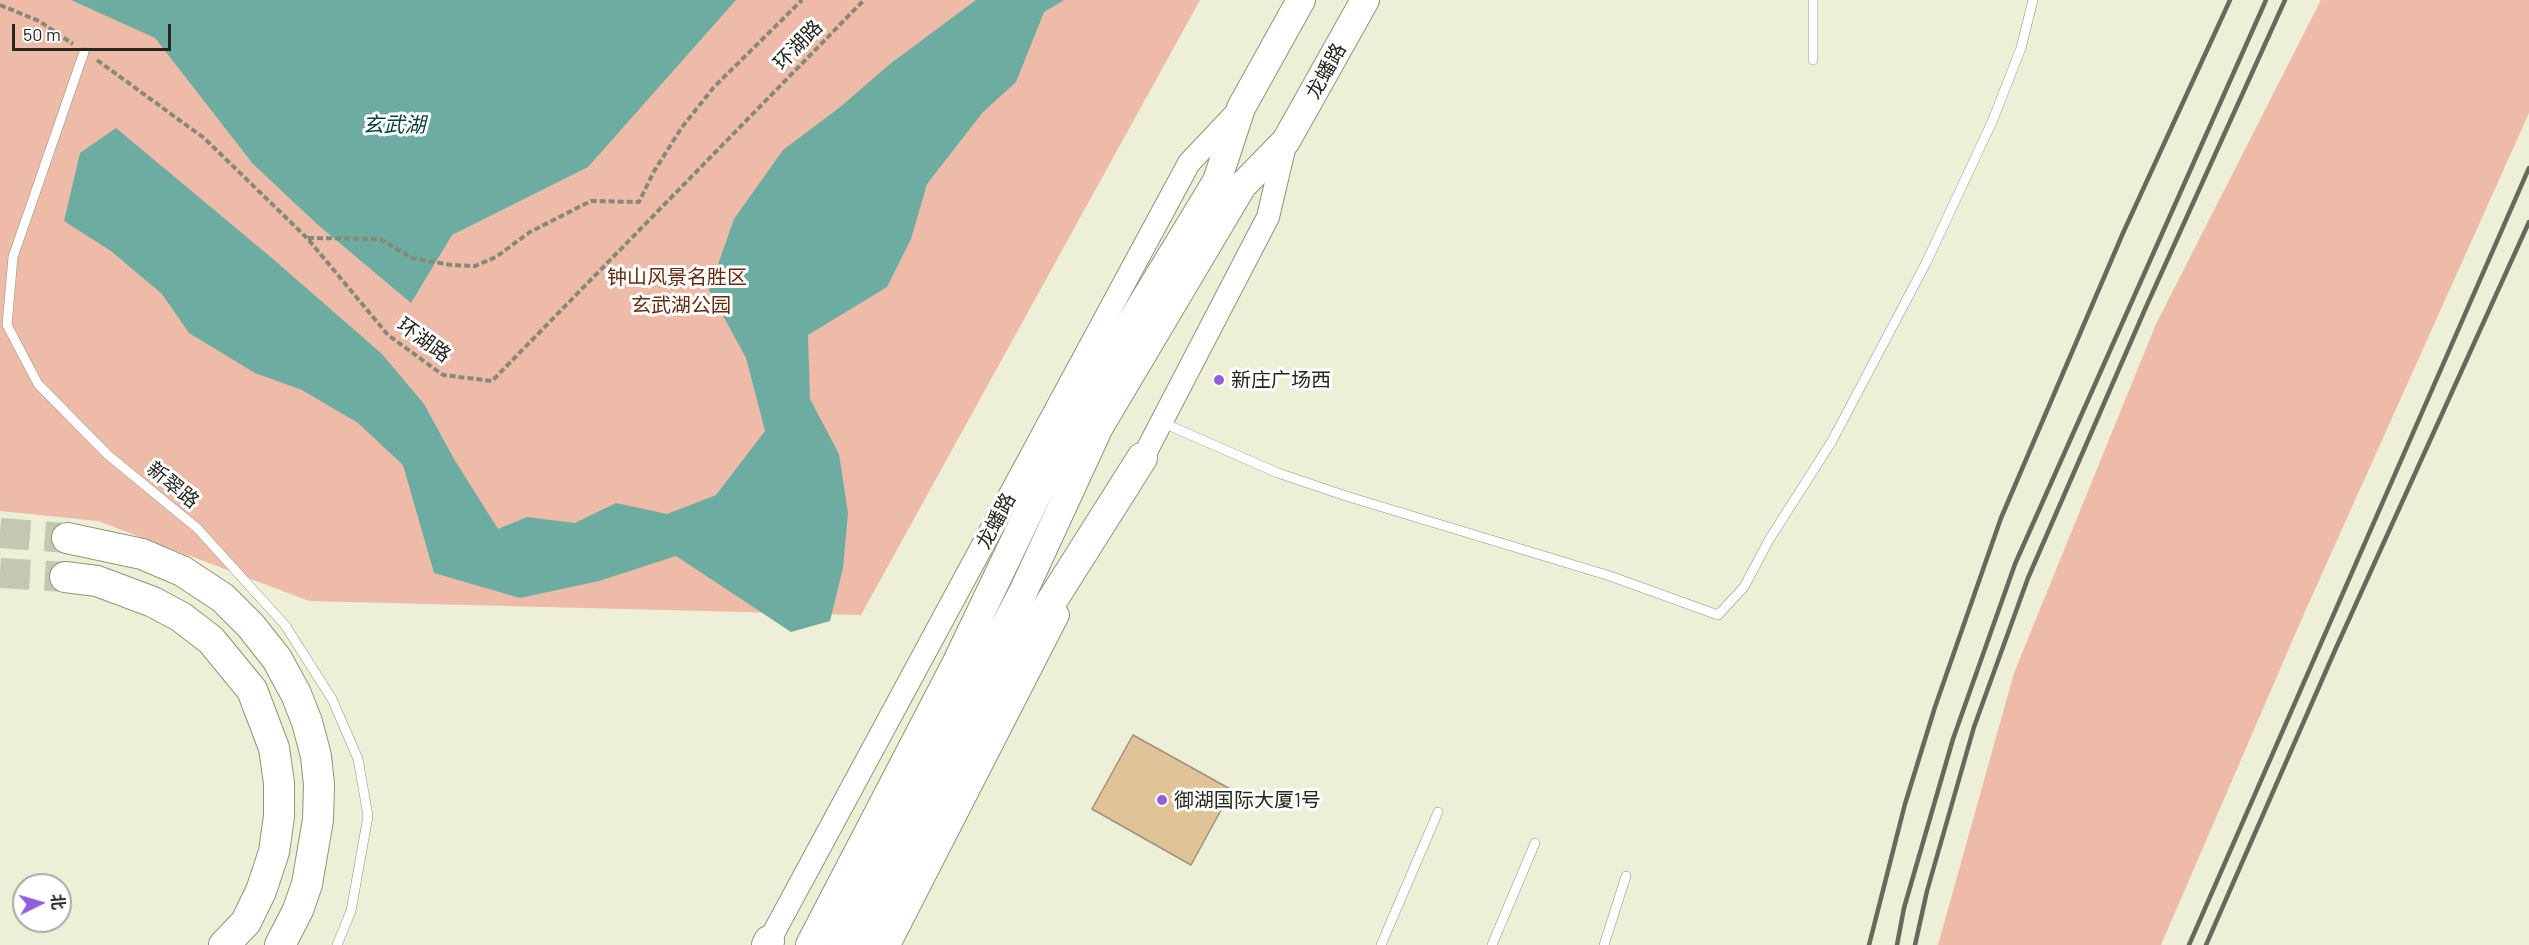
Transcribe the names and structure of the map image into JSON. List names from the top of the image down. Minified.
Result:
{"streets":{"main road":["龙蟠路"],"lane":["新翠路"],"path":["环湖路"]},"crossings":[["环湖路","新翠路"]],"water":["玄武湖"],"parks":["钟山风景名胜区","玄武湖公园"],"places":["新庄广场西","御湖国际大厦1号"],"scale_bar":"50 m","north":"right"}
